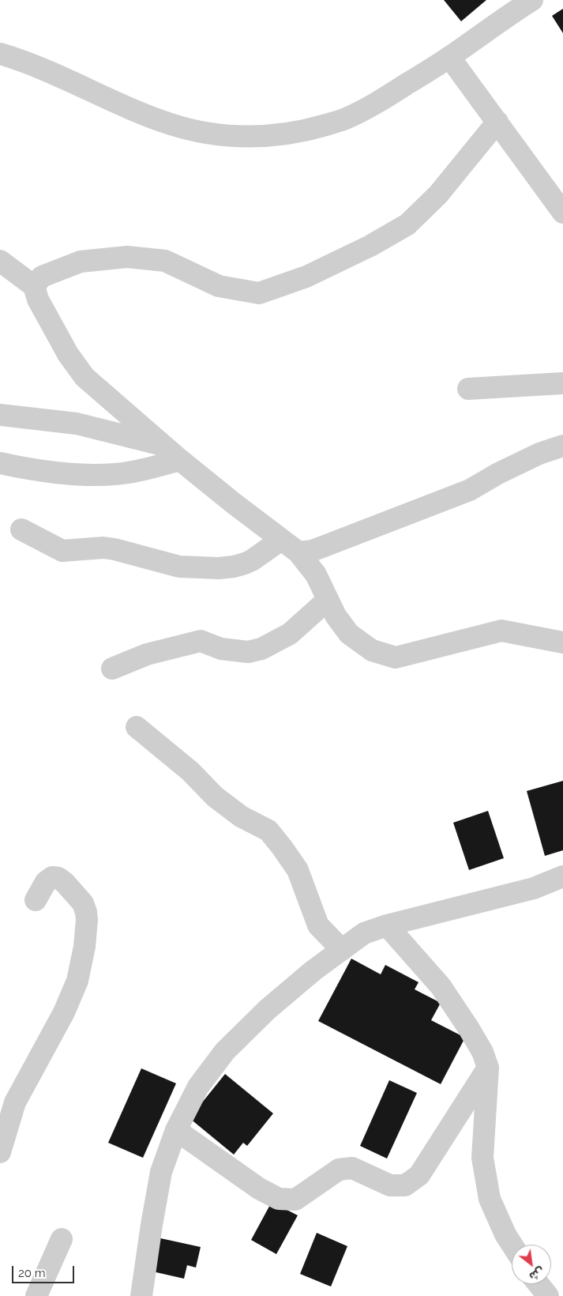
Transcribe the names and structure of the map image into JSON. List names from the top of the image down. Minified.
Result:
{"scale_bar":"20 m","north":"bottom right"}
